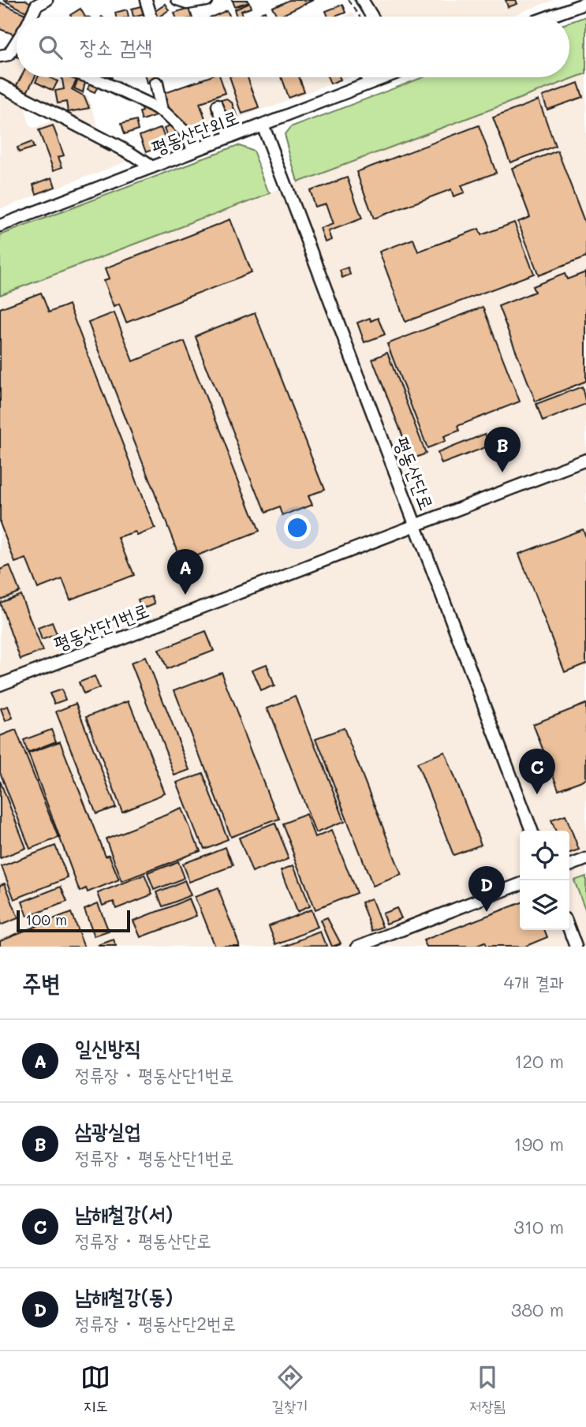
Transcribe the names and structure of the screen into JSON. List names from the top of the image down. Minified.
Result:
{"streets":{"street":["평동산단외로","평동산단로","평동산단1번로"]},"crossings":[["평동산단외로","평동산단로"],["평동산단로","평동산단1번로"]],"scale_bar":"100 m","page":{"search":"장소 검색","pins":["B","A","C","D"],"scale":"100 m","heading":["주변","4개 결과"],"list":[{"mark":"A","name":"일신방직","note":"정류장 · 평동산단1번로","value":"120 m"},{"mark":"B","name":"삼광실업","note":"정류장 · 평동산단1번로","value":"190 m"},{"mark":"C","name":"남해철강(서)","note":"정류장 · 평동산단로","value":"310 m"},{"mark":"D","name":"남해철강(동)","note":"정류장 · 평동산단2번로","value":"380 m"}],"nav":["지도","길찾기","저장됨"]}}
